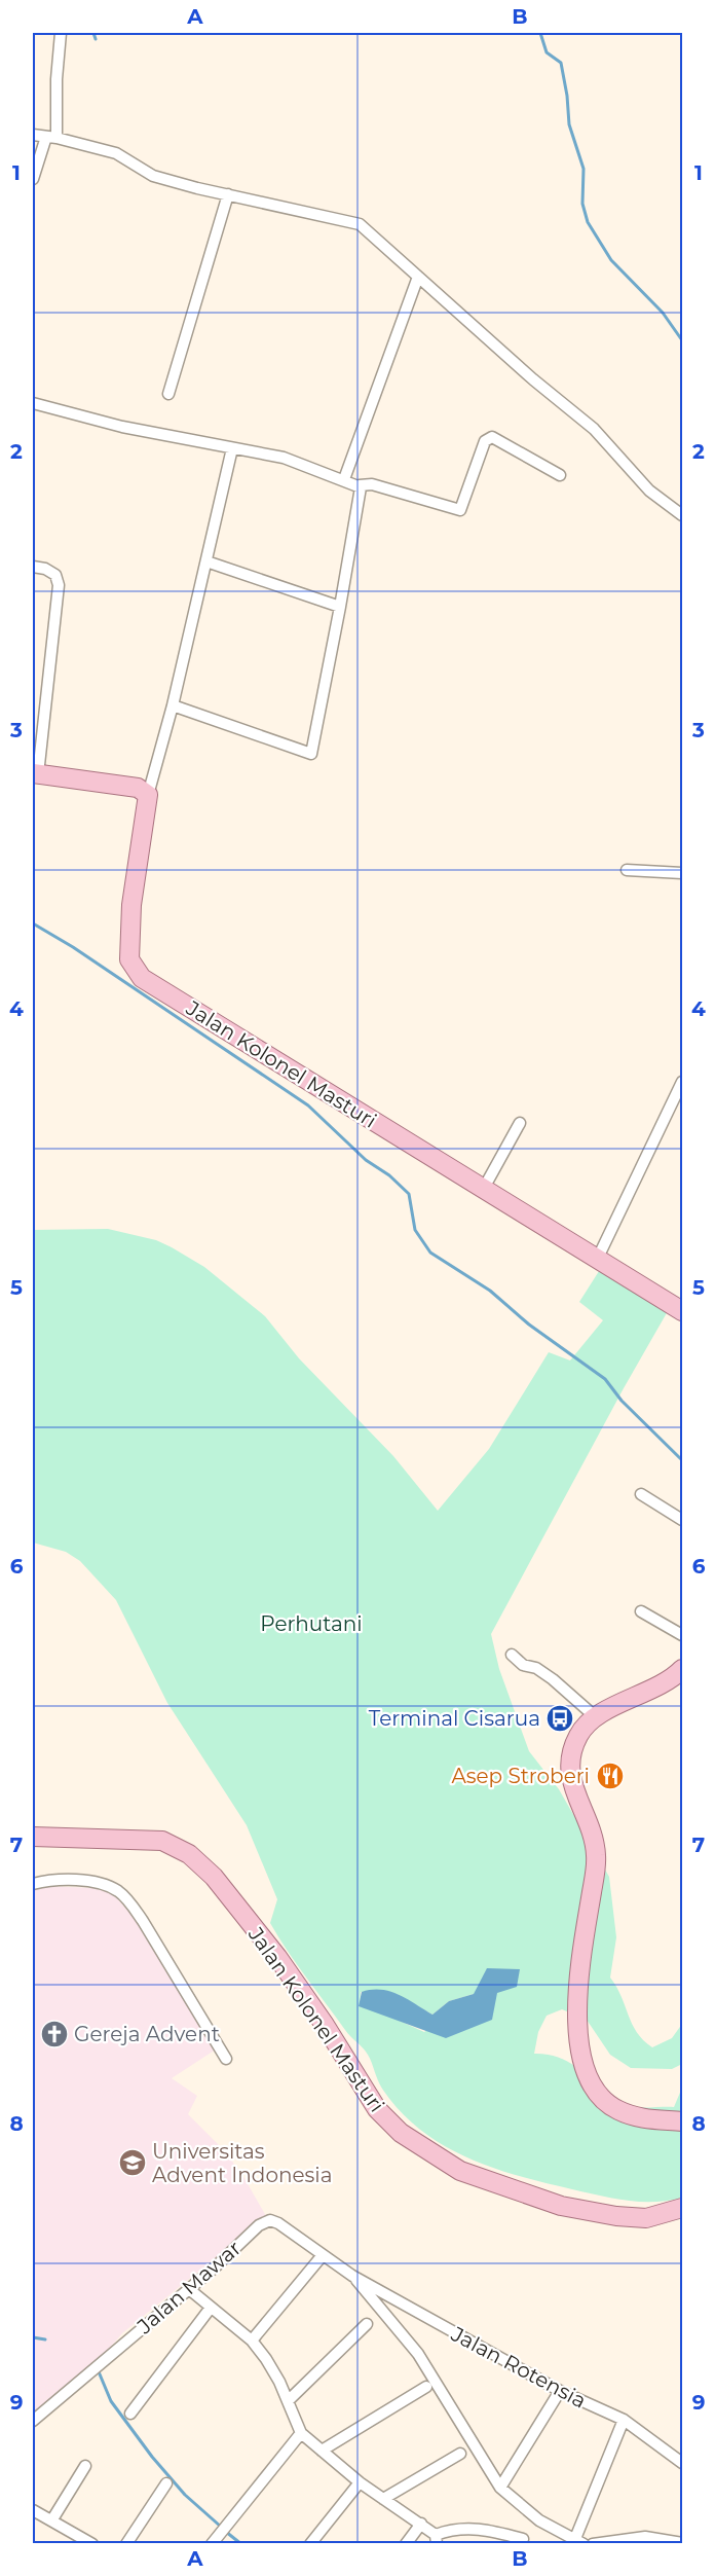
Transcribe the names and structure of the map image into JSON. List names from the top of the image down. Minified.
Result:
{"streets":{"main road":["Jalan Kolonel Masturi"],"street":["Jalan Mawar","Jalan Rotensia"]},"crossings":[["Jalan Mawar","Jalan Rotensia"]],"parks":["Perhutani"],"places":{"bus stop":["Terminal Cisarua"],"restaurant":["Asep Stroberi"],"church":["Gereja Advent"],"school or university":["Universitas Advent Indonesia"]},"grid":{"columns":["A","B"],"rows":["1","2","3","4","5","6","7","8","9"]}}
